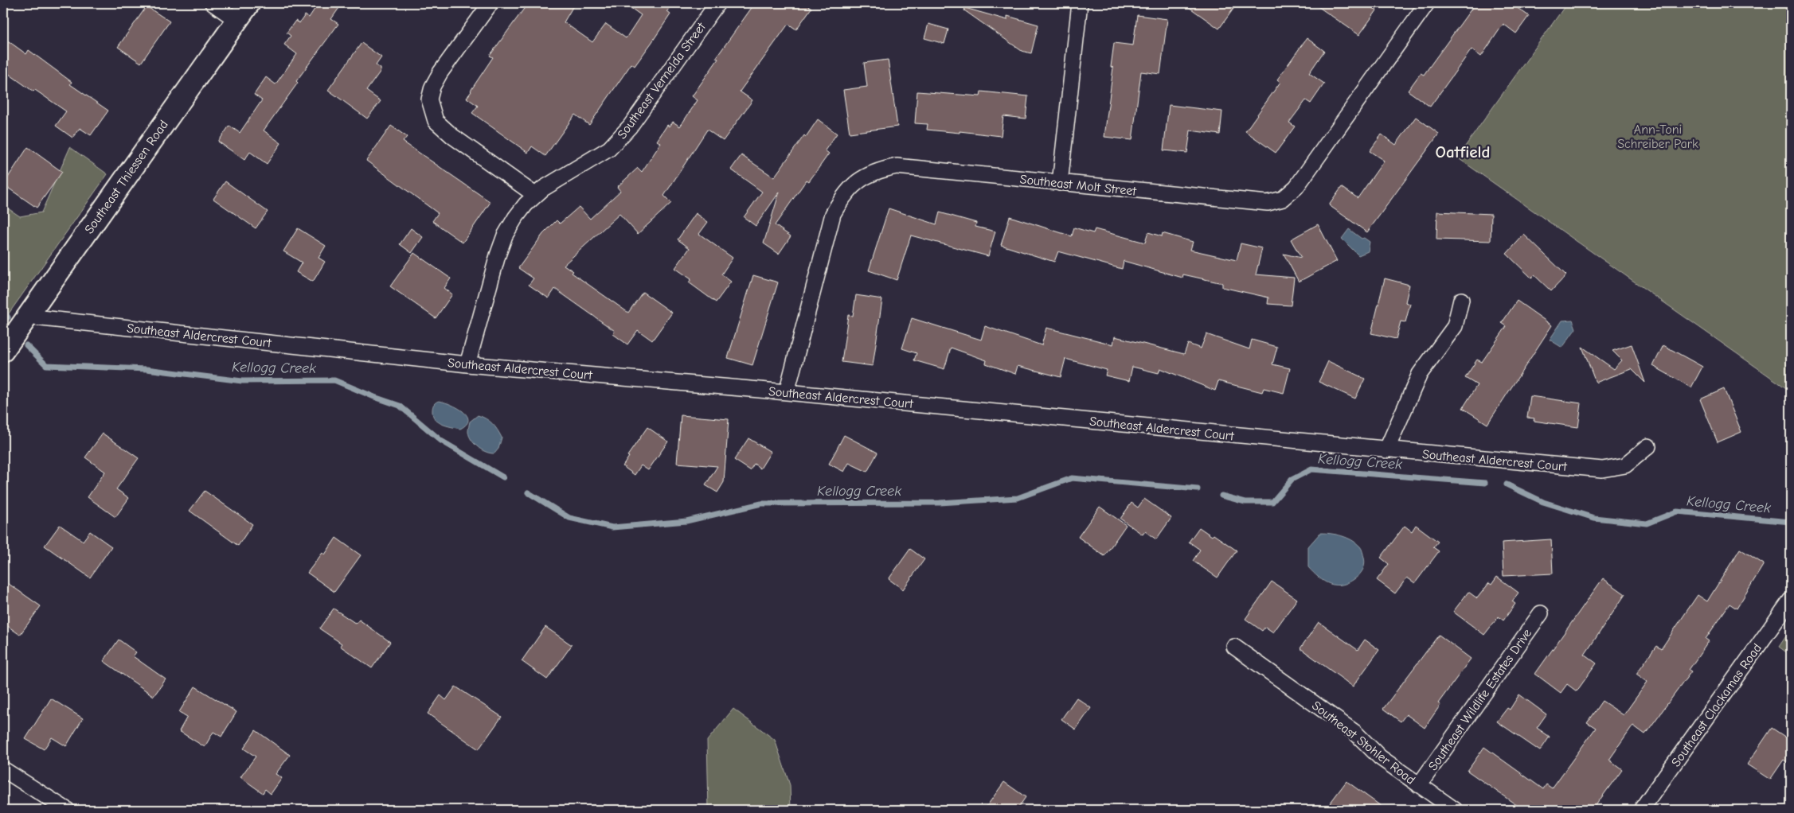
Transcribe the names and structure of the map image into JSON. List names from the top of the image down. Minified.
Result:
{"streets":{"main road":["Southeast Thiessen Road"],"street":["Southeast Vernelda Street","Southeast Molt Street","Southeast Aldercrest Court","Southeast Wildlife Estates Drive","Southeast Clackamas Road","Southeast Stohler Road"]},"crossings":[["Southeast Vernelda Street","Southeast Aldercrest Court"],["Southeast Thiessen Road","Southeast Aldercrest Court"],["Southeast Molt Street","Southeast Aldercrest Court"],["Southeast Wildlife Estates Drive","Southeast Stohler Road"]],"districts":["Oatfield"],"water":["Kellogg Creek"],"parks":["Ann-Toni Schreiber Park"]}
